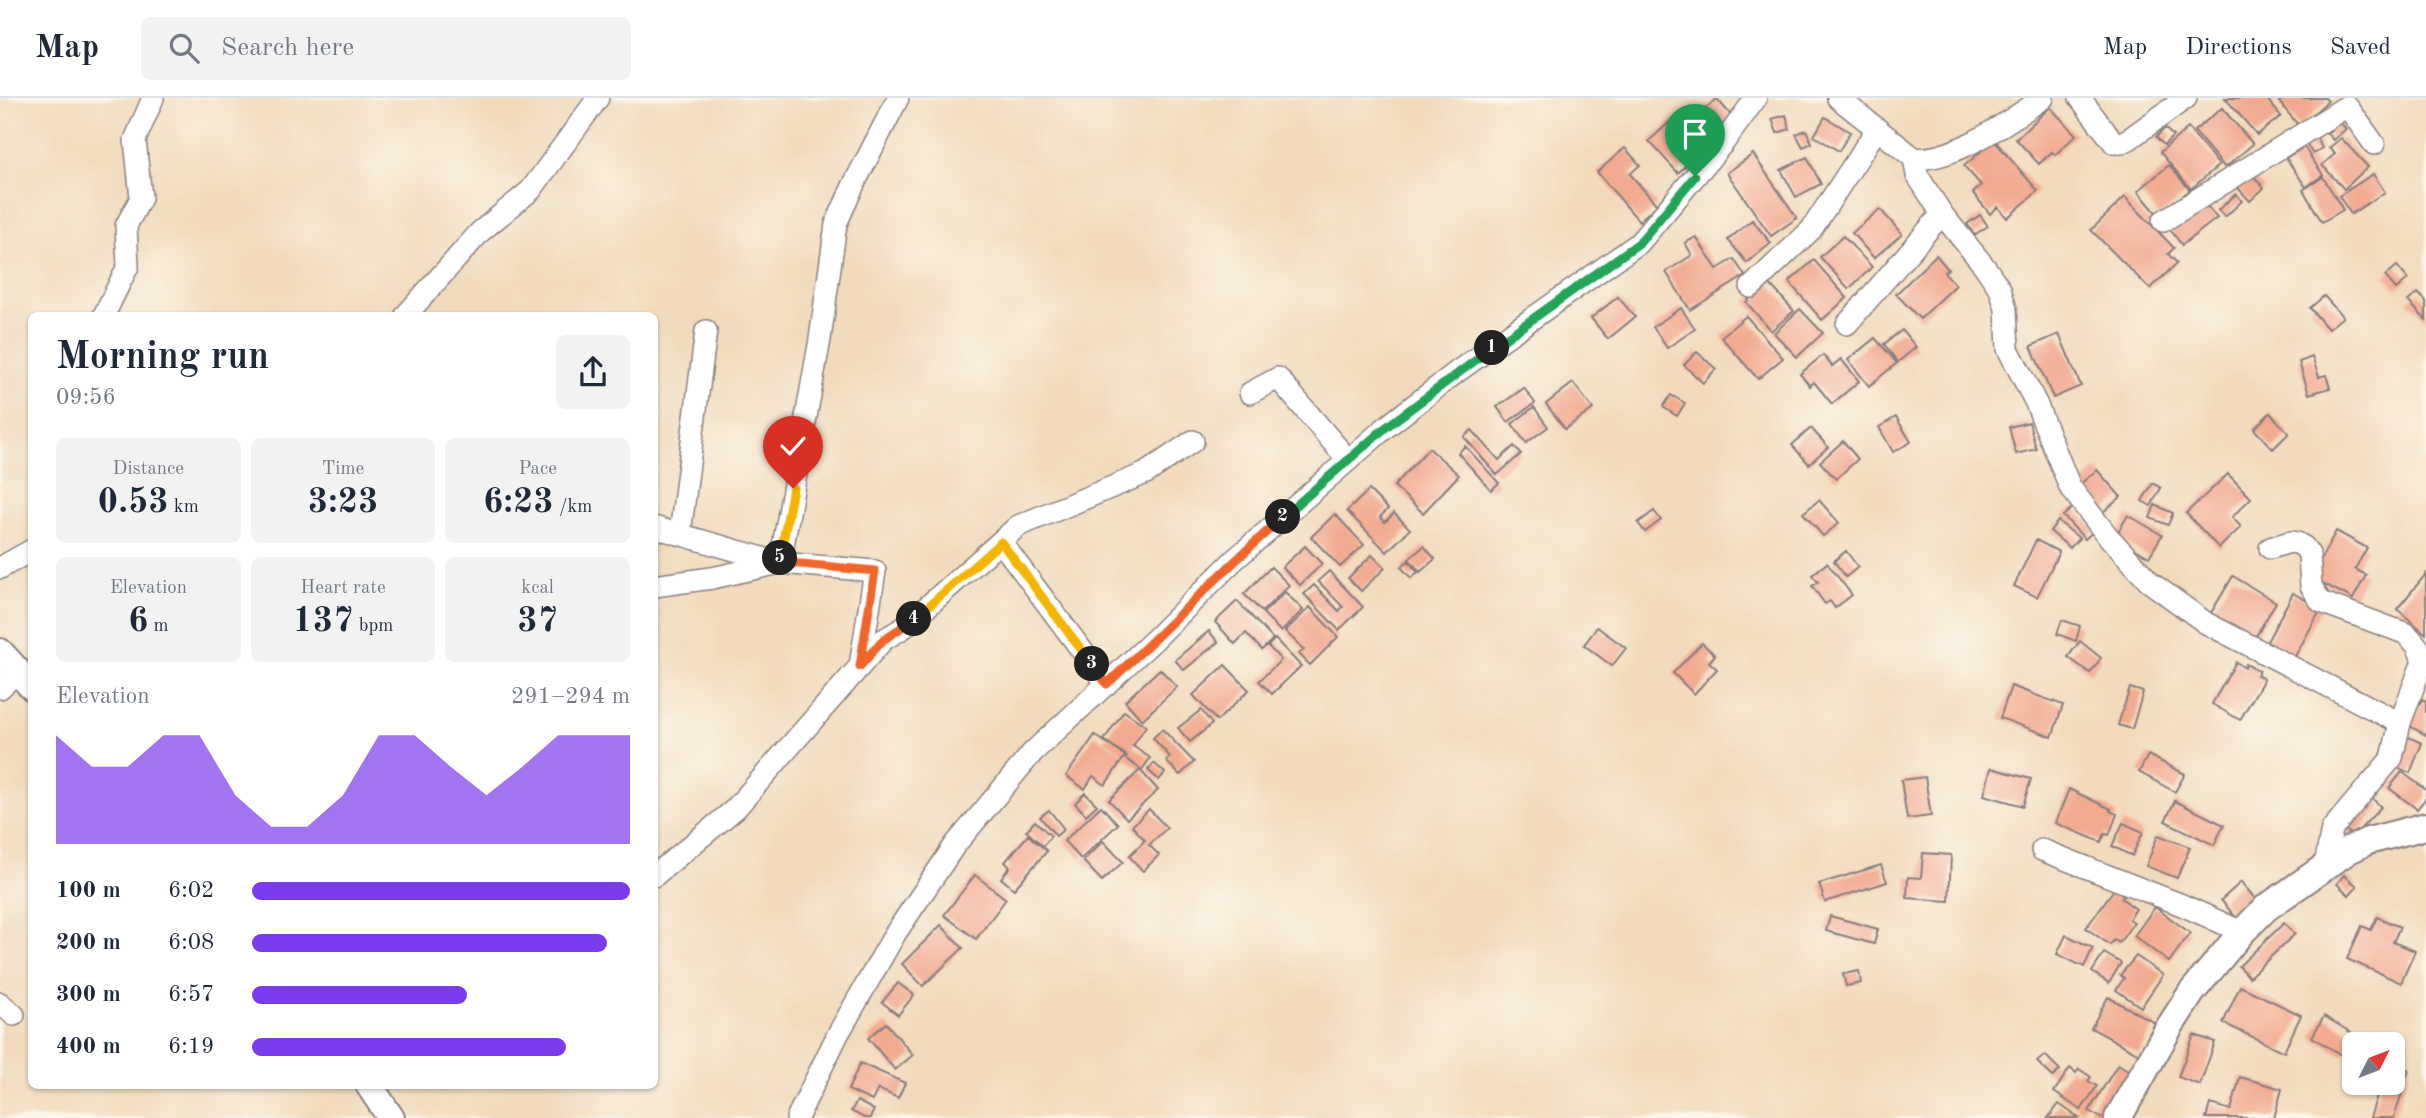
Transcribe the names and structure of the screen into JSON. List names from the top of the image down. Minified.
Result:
{"north":"top right","page":{"header":"Map","search":"Search here","nav":["Map","Directions","Saved"],"heading":["Morning run","09:56"],"pins":["1","2","5","4","3"],"stats":[["Distance","0.53 km"],["Time","3:23"],["Pace","6:23 /km"],["Elevation","6 m"],["Heart rate","137 bpm"],["kcal","37"]],"chart":["Elevation","291–294 m"],"list":[{"name":"100 m","note":"6:02"},{"name":"200 m","note":"6:08"},{"name":"300 m","note":"6:57"},{"name":"400 m","note":"6:19"}]}}
